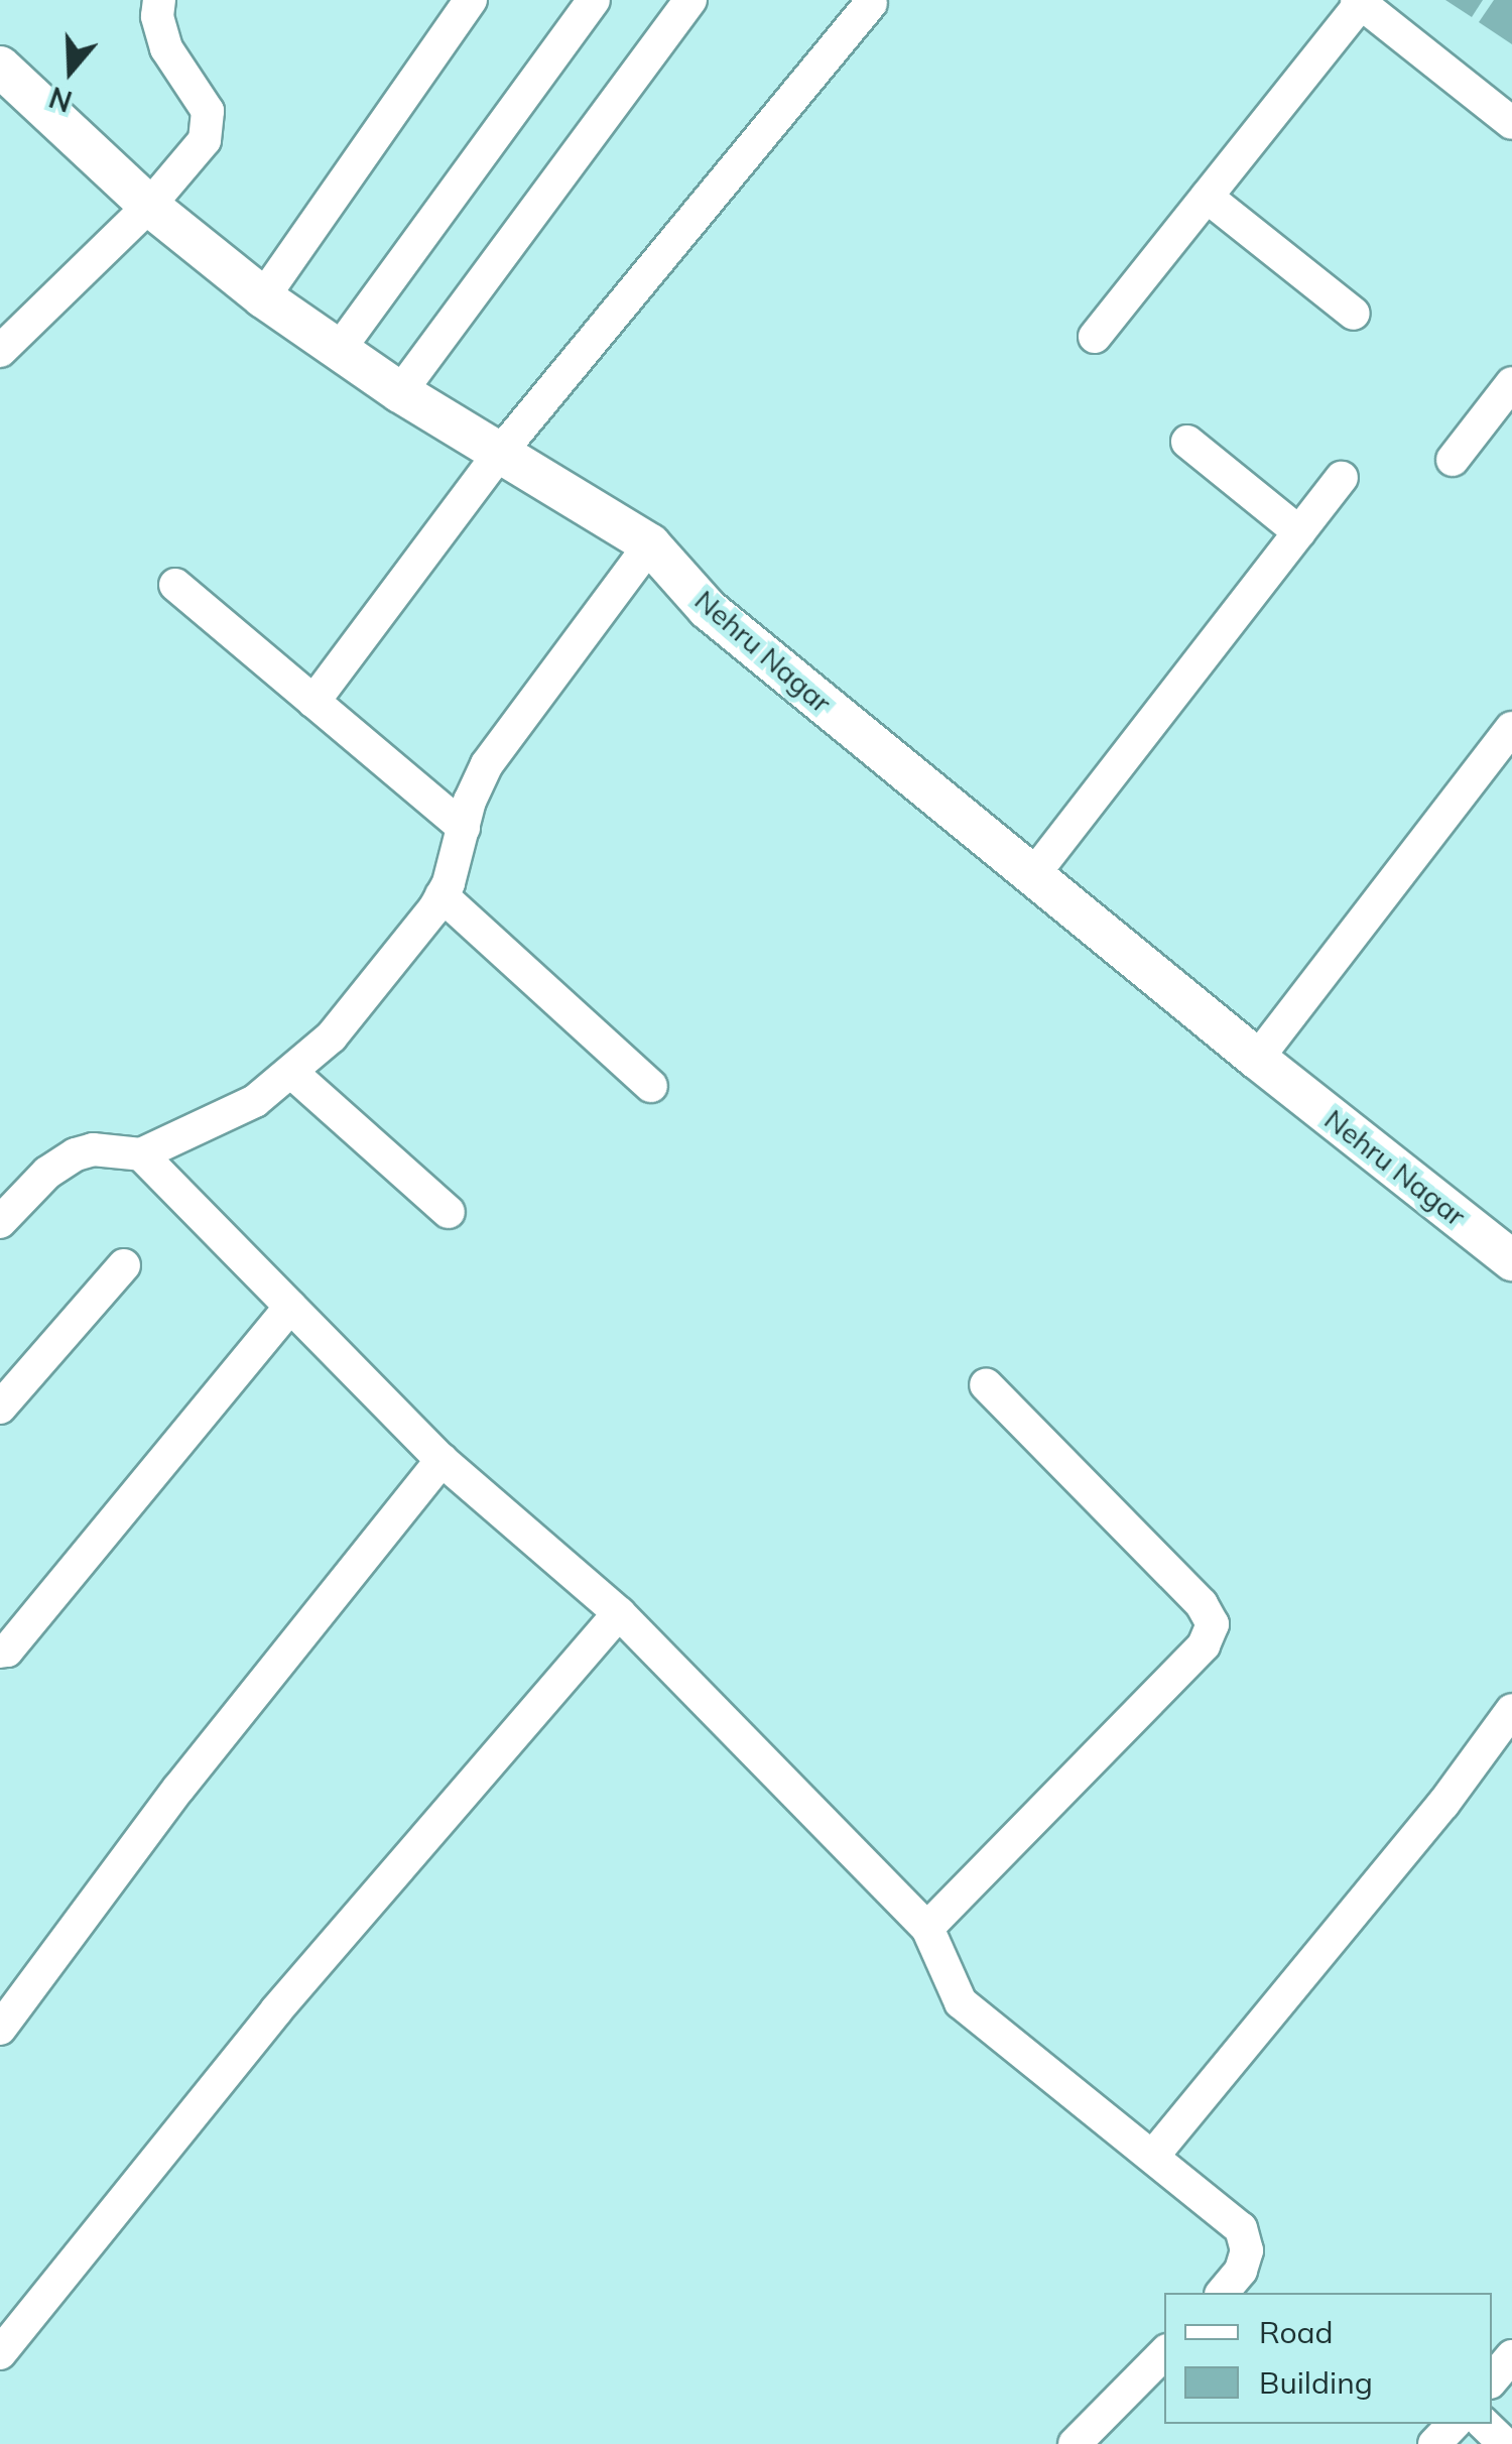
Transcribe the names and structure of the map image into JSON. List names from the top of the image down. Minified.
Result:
{"streets":{"street":["Nehru Nagar"]},"legend":["Road","Building"],"north":"bottom"}
